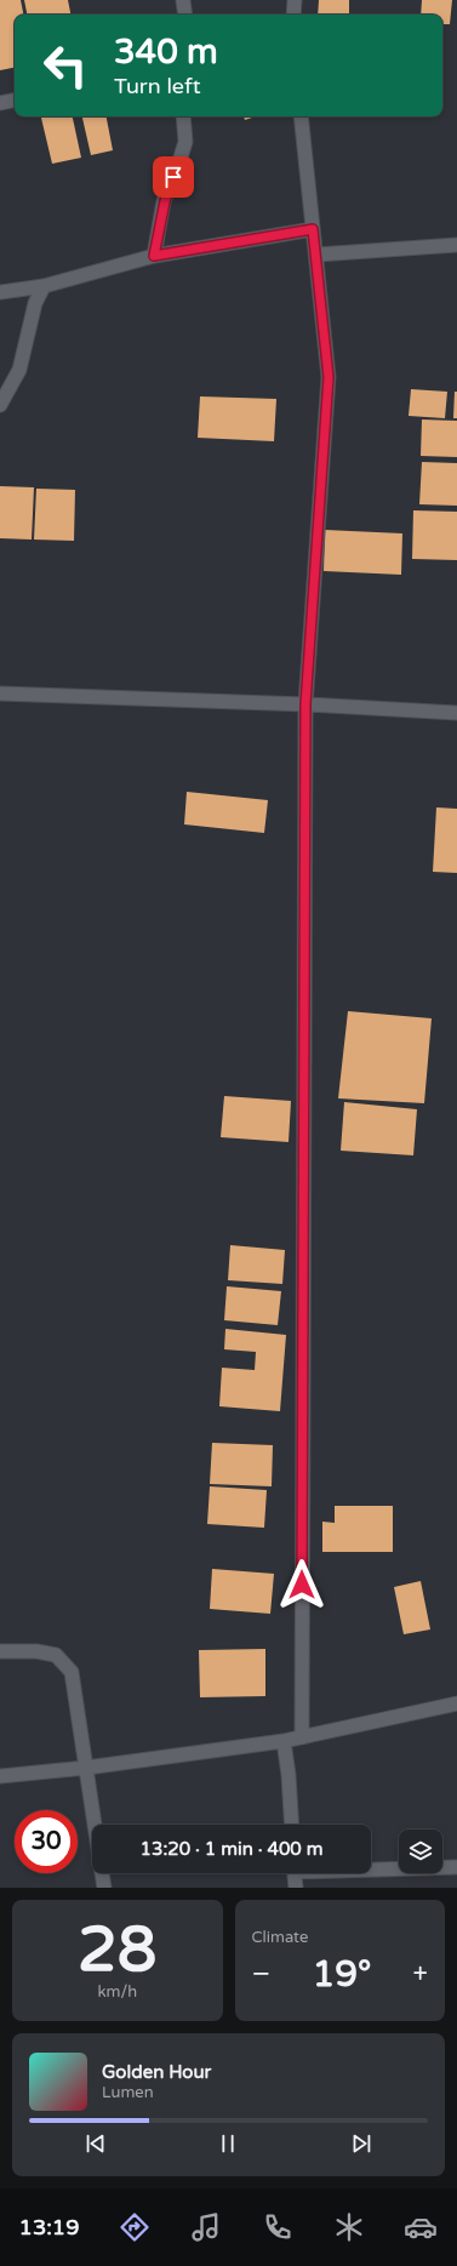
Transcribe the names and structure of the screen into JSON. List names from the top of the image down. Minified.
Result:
{"page":{"turn":["340 m","Turn left"],"limit":"30","trip":"13:20 · 1 min · 400 m","tile":[["28","km/h"],"Climate"],"heat":["−","19°","+"],"song":["Golden Hour","Lumen"],"tabs":"13:19"}}
